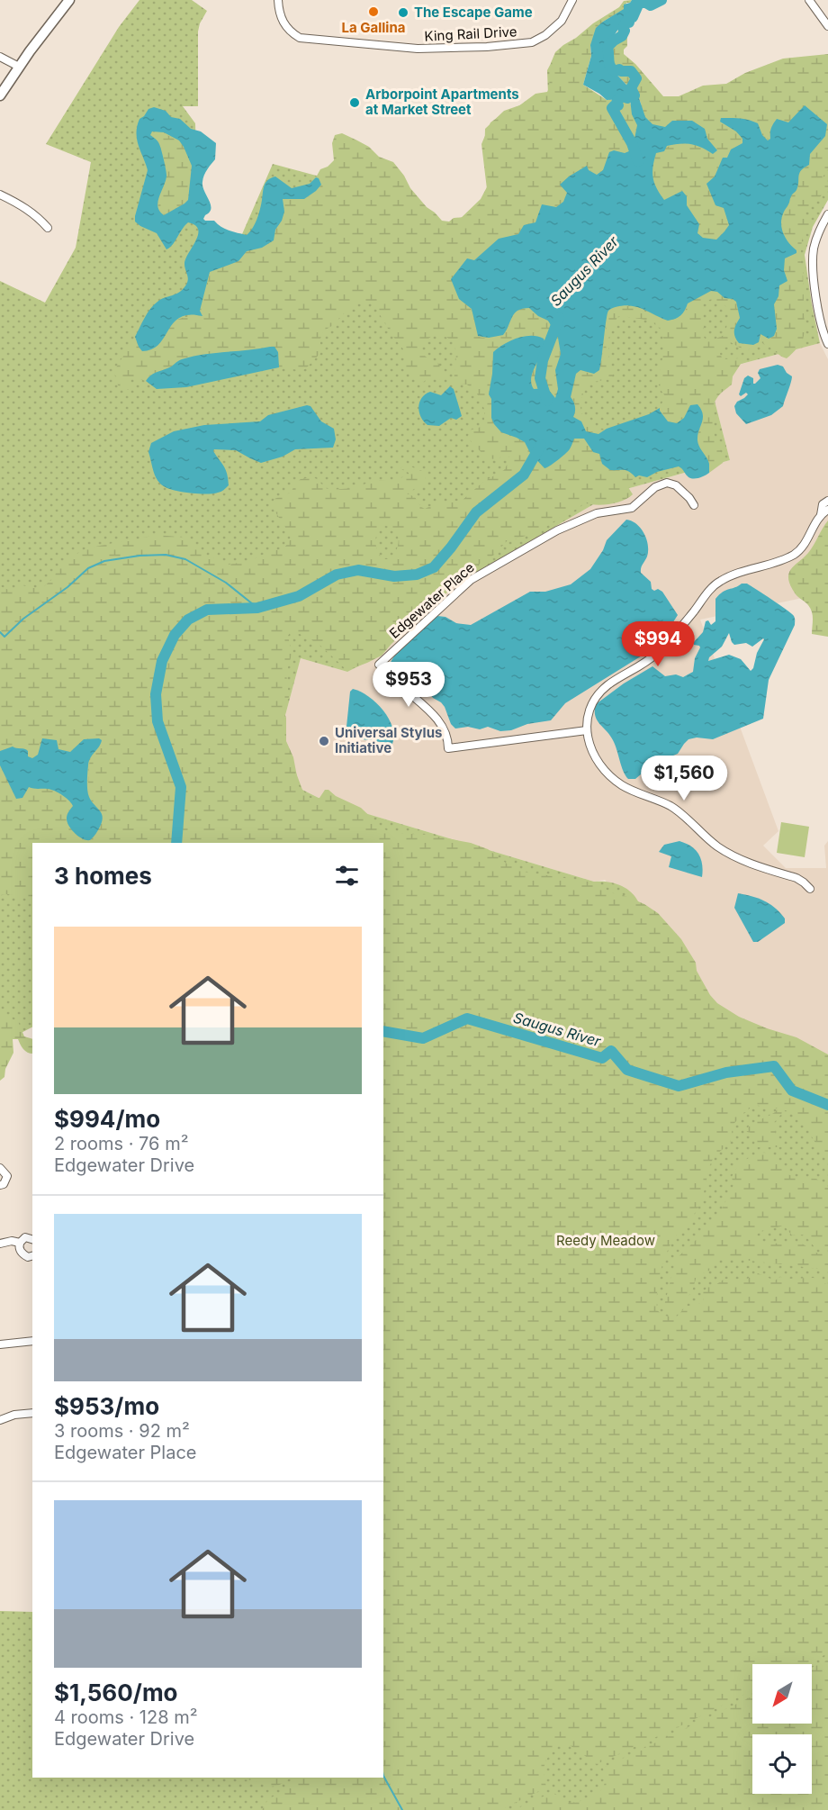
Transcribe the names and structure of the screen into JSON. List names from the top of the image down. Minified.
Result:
{"streets":{"street":["King Rail Drive","Edgewater Place"]},"water":["Saugus River"],"parks":["Reedy Meadow"],"places":["La Gallina","The Escape Game","Arborpoint Apartments at Market Street","Universal Stylus Initiative"],"north":"bottom left","page":{"price":["$994","$953","$1,560"],"heading":"3 homes","list":[{"name":"$994/mo","note":"2 rooms · 76 m² · Edgewater Drive"},{"name":"$953/mo","note":"3 rooms · 92 m² · Edgewater Place"},{"name":"$1,560/mo","note":"4 rooms · 128 m² · Edgewater Drive"}]}}
